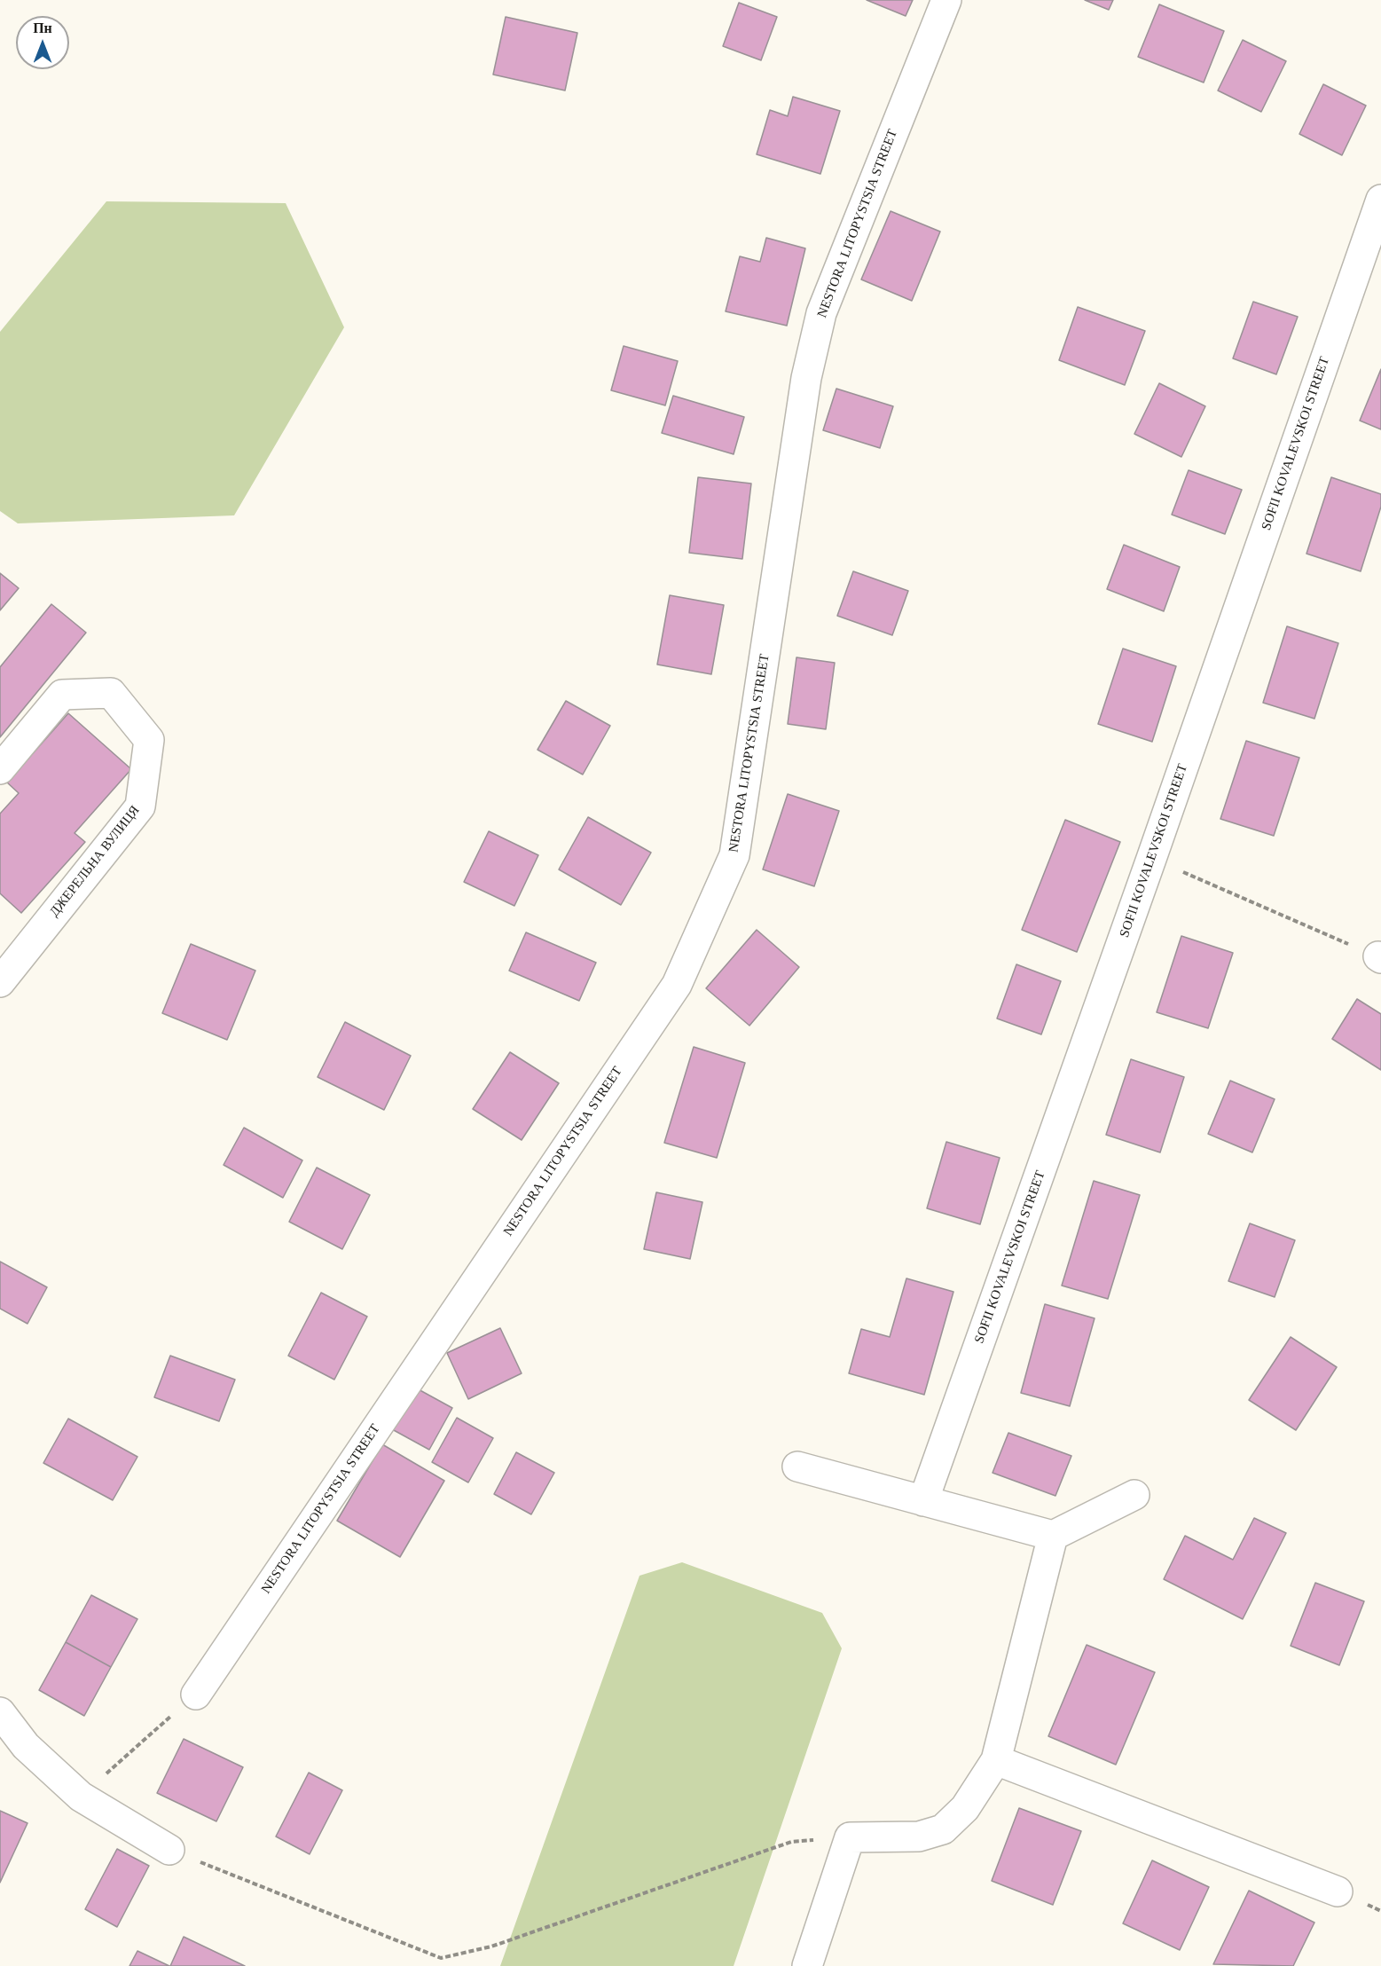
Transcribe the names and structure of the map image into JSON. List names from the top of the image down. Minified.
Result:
{"streets":{"street":["NESTORA LITOPYSTSIA STREET","SOFII KOVALEVSKOI STREET","ДЖЕРЕЛЬНА ВУЛИЦЯ"]},"north":"top"}
